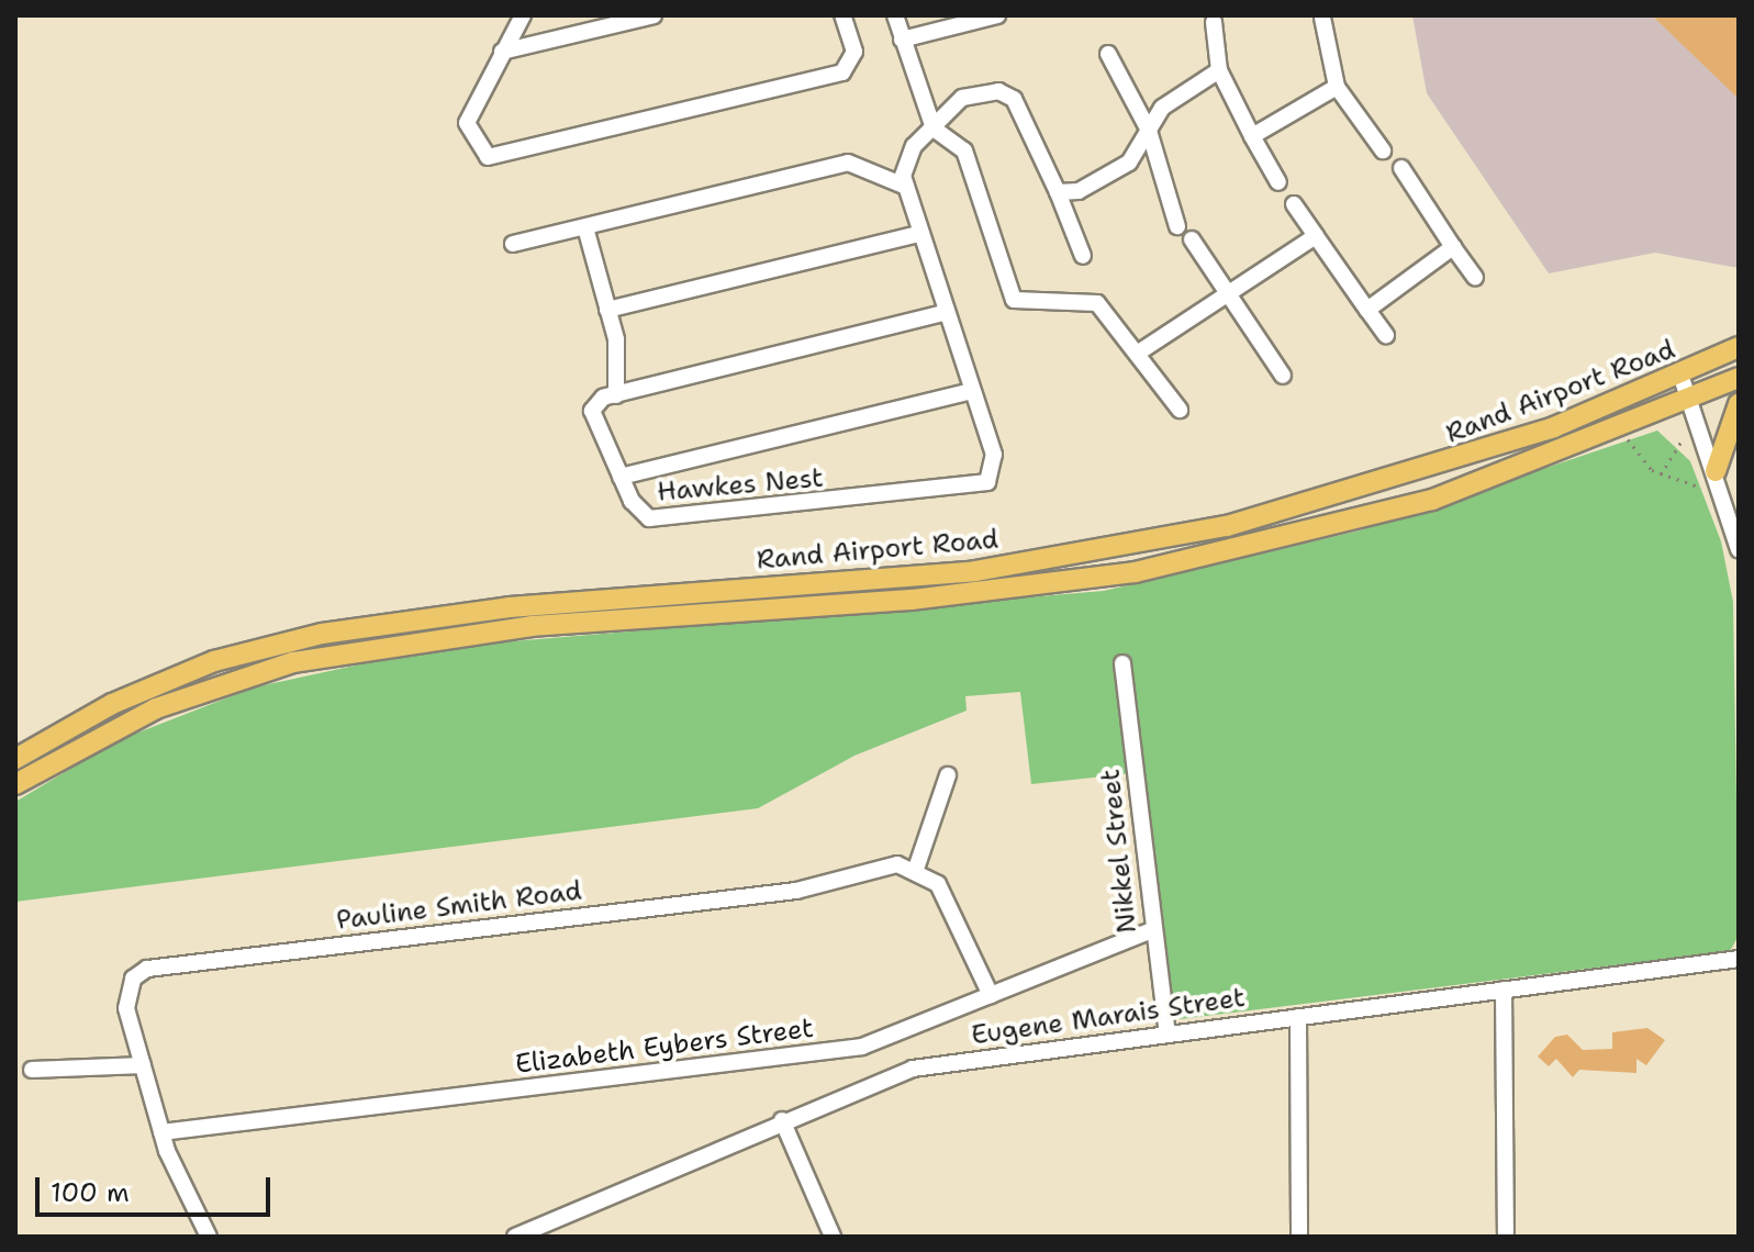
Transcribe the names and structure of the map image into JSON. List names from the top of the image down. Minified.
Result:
{"streets":{"main road":["Rand Airport Road"],"street":["Hawkes Nest","Nikkel Street","Pauline Smith Road","Eugene Marais Street","Elizabeth Eybers Street"]},"crossings":[["Nikkel Street","Eugene Marais Street"],["Nikkel Street","Elizabeth Eybers Street"],["Pauline Smith Road","Elizabeth Eybers Street"]],"scale_bar":"100 m"}
